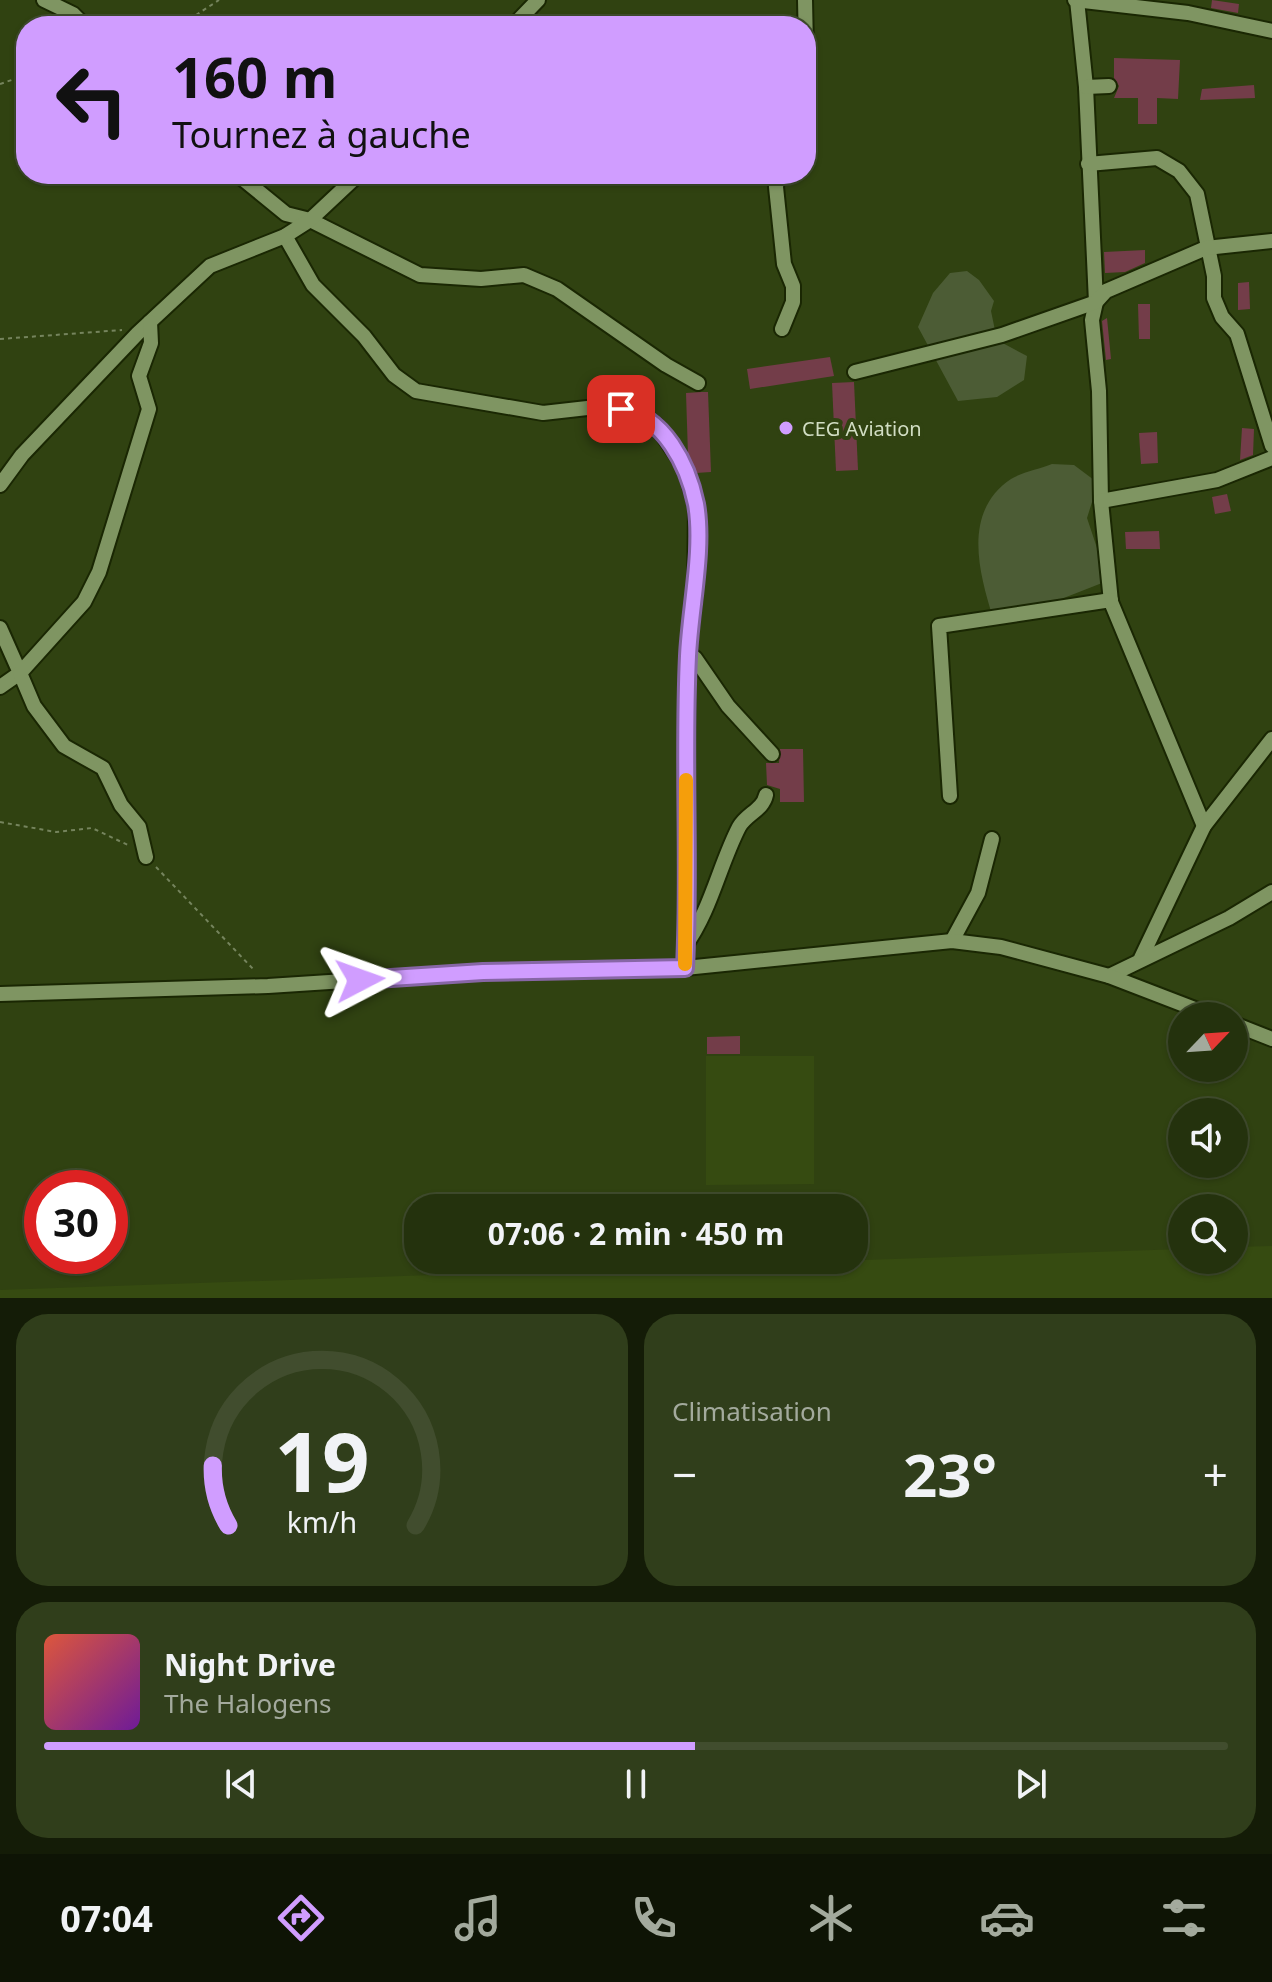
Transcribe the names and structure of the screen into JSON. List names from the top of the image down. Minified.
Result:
{"places":["CEG Aviation"],"north":"top right","page":{"turn":["160 m","Tournez à gauche"],"limit":"30","trip":"07:06 · 2 min · 450 m","tile":"Climatisation","heat":["−","23°","+"],"song":["Night Drive","The Halogens"],"tabs":"07:04","gauge":["19","km/h"]}}
